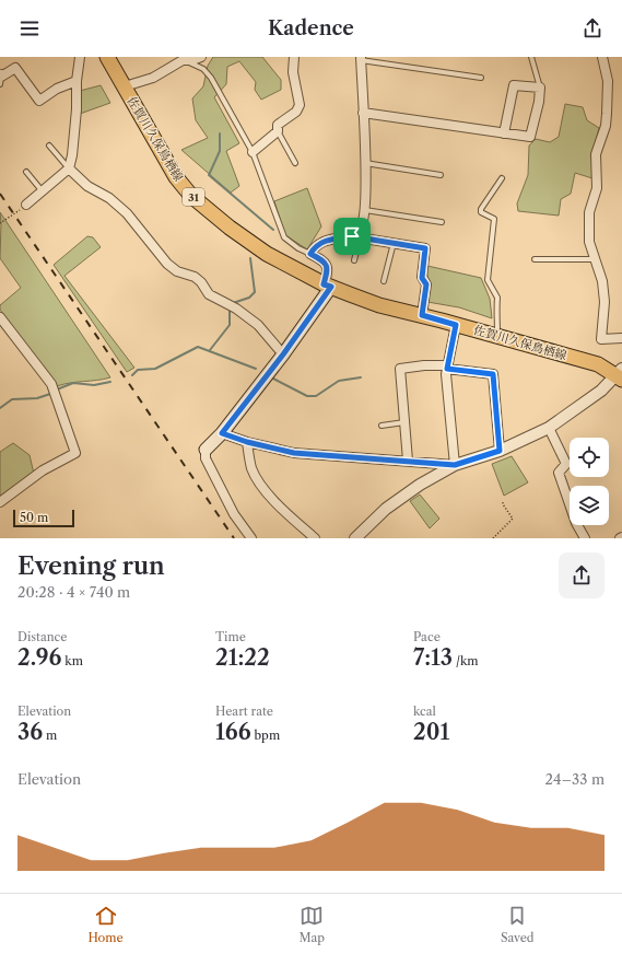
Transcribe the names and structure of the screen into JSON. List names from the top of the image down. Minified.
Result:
{"streets":{"main road":["佐賀川久保鳥栖線","31"]},"scale_bar":"50 m","page":{"header":"Kadence","scale":"50 m","heading":["Evening run","20:28 · 4 × 740 m"],"stats":[["Distance","2.96 km"],["Time","21:22"],["Pace","7:13 /km"],["Elevation","36 m"],["Heart rate","166 bpm"],["kcal","201"]],"chart":["Elevation","24–33 m"],"tabs":["Home","Map","Saved"]}}
